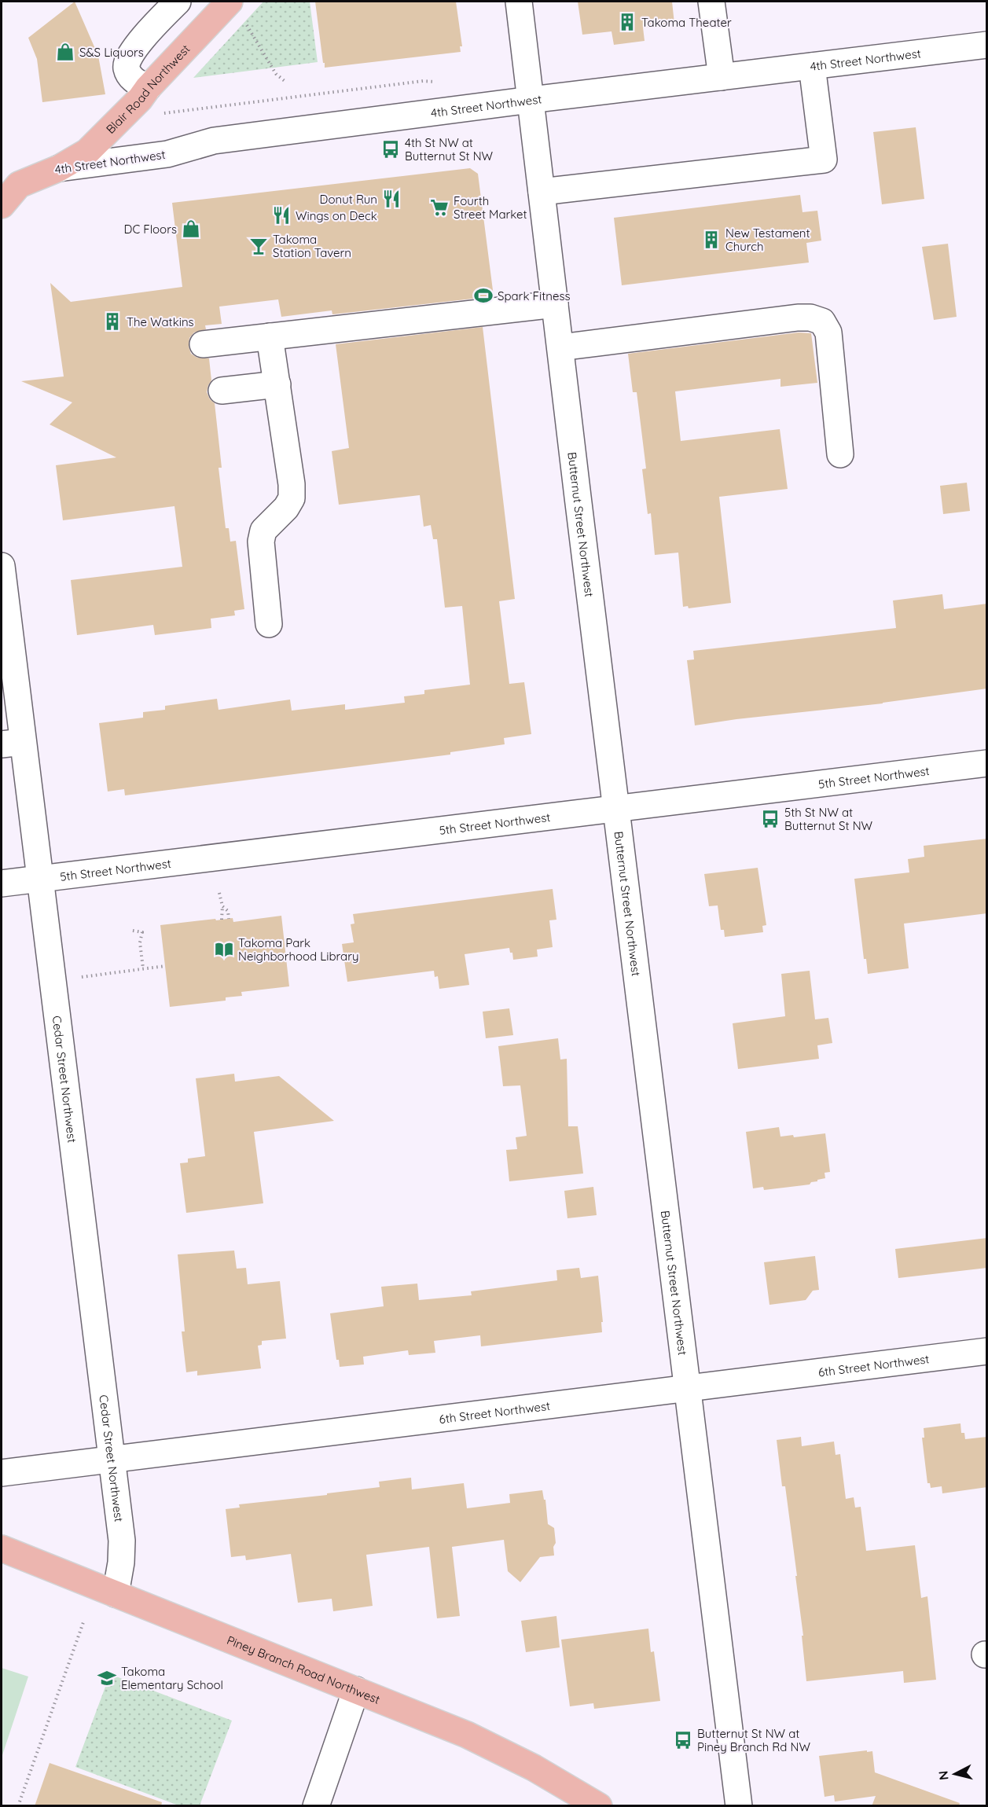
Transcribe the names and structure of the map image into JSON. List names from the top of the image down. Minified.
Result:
{"streets":{"main road":["4th Street Northwest","Blair Road Northwest","Piney Branch Road Northwest"],"street":["Butternut Street Northwest","5th Street Northwest","Cedar Street Northwest","6th Street Northwest"]},"crossings":[["4th Street Northwest","Blair Road Northwest"],["4th Street Northwest","Butternut Street Northwest"],["Butternut Street Northwest","5th Street Northwest"],["Butternut Street Northwest","6th Street Northwest"],["5th Street Northwest","Cedar Street Northwest"],["Cedar Street Northwest","6th Street Northwest"],["Cedar Street Northwest","Piney Branch Road Northwest"]],"places":{"building":["Takoma Theater","New Testament Church","The Watkins"],"shop":["S&S Liquors","DC Floors"],"bus stop":["4th St NW at Butternut St NW","5th St NW at Butternut St NW","Butternut St NW at Piney Branch Rd NW"],"restaurant":["Donut Run","Wings on Deck"],"supermarket":["Fourth Street Market"],"bar":["Takoma Station Tavern"],"sports":["Spark Fitness"],"library":["Takoma Park Neighborhood Library"],"school or university":["Takoma Elementary School"]},"north":"left"}
